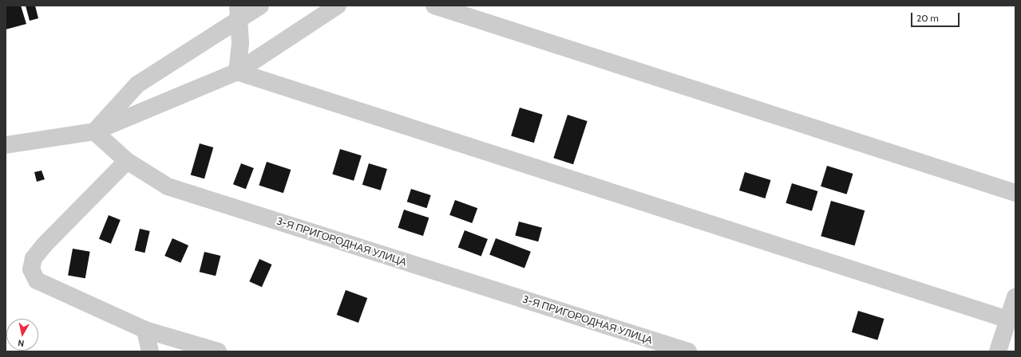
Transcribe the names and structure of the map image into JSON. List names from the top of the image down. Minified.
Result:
{"streets":{"street":["3-Я ПРИГОРОДНАЯ УЛИЦА"]},"scale_bar":"20 m","north":"bottom"}
